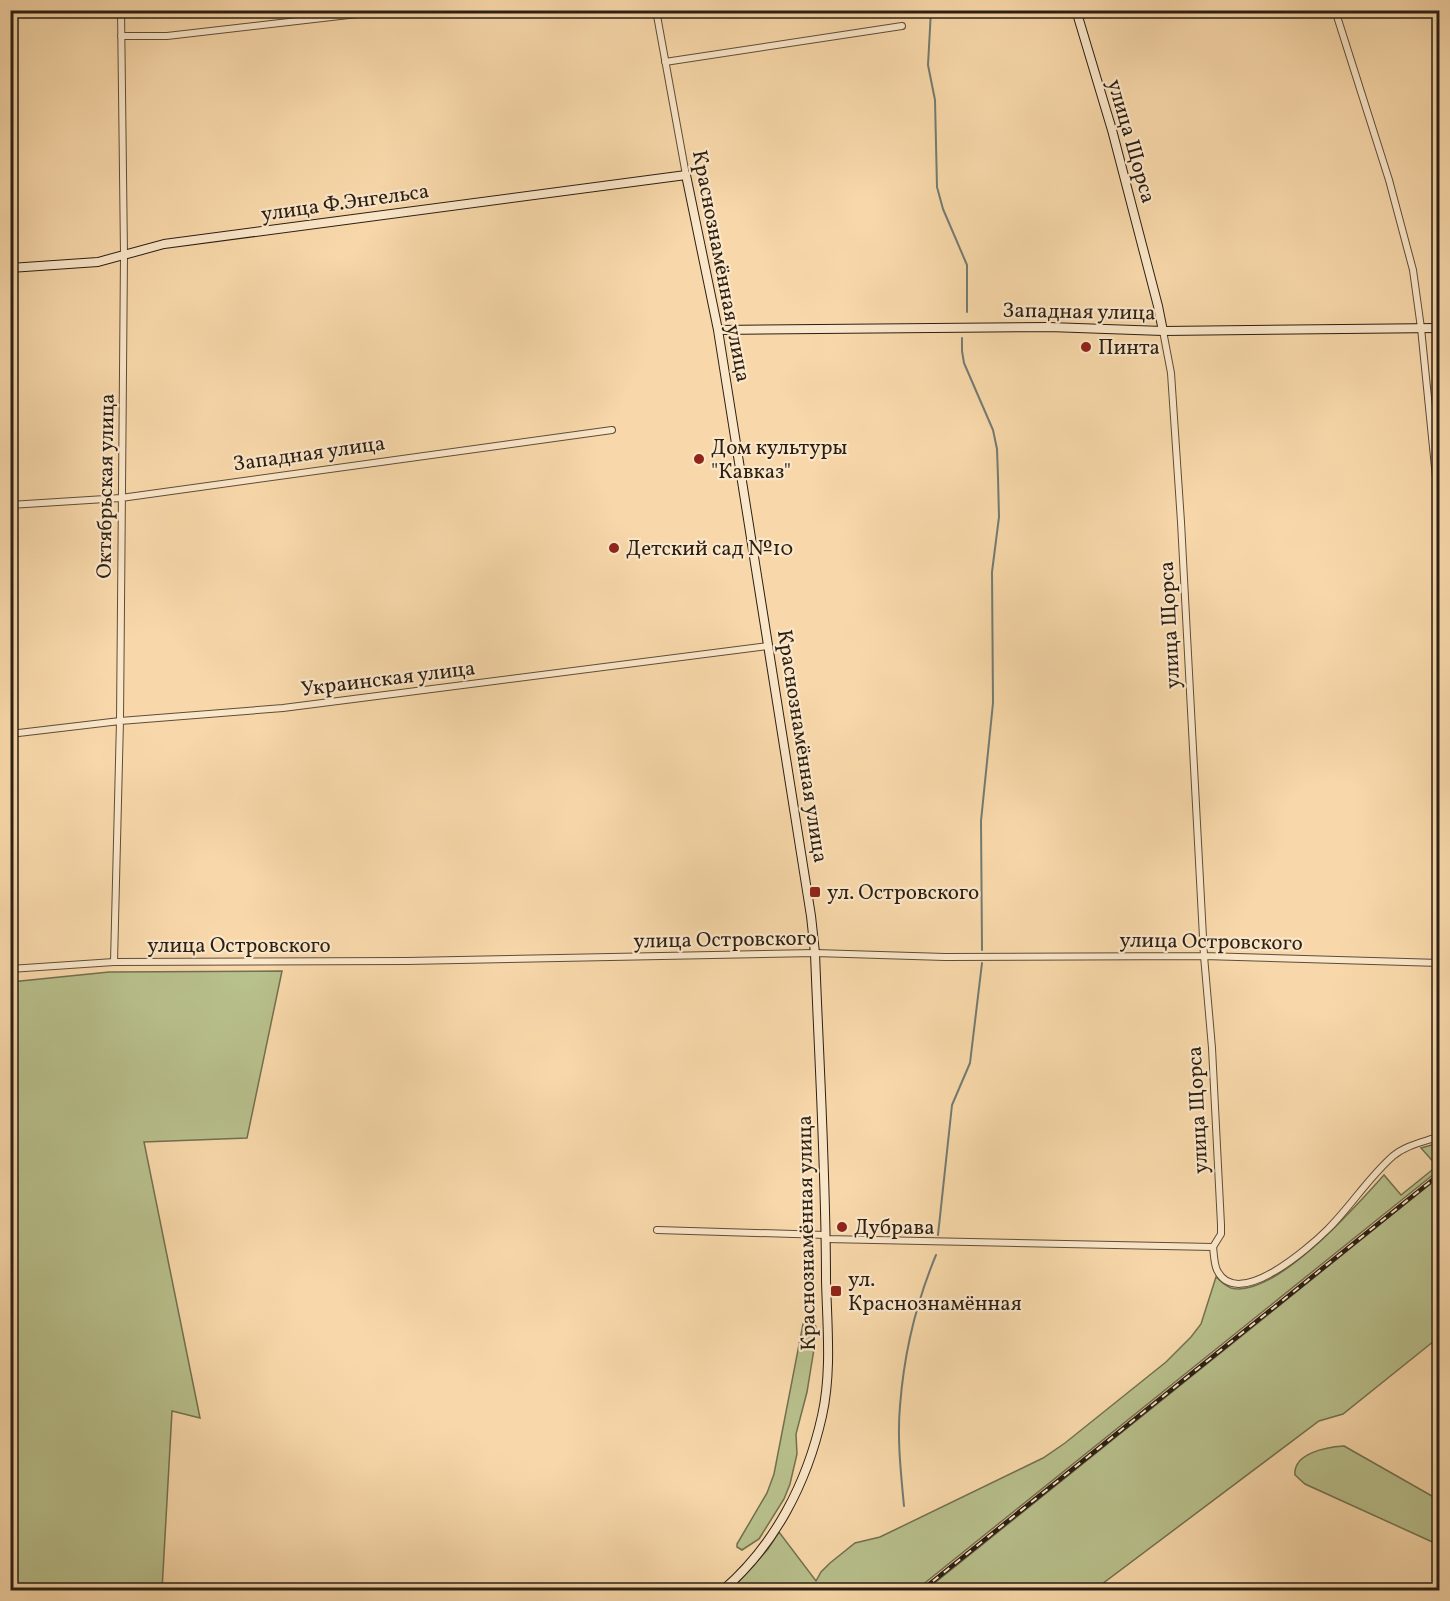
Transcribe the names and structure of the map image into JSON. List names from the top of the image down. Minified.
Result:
{"streets":{"main road":["улица Щорса","улица Ф.Энгельса","Краснознамённая улица","Западная улица"],"street":["Октябрьская улица","Украинская улица","улица Островского"]},"crossings":[["улица Щорса","Западная улица"],["улица Щорса","улица Островского"],["улица Ф.Энгельса","Краснознамённая улица"],["улица Ф.Энгельса","Октябрьская улица"],["Краснознамённая улица","Западная улица"],["Краснознамённая улица","Украинская улица"],["Краснознамённая улица","улица Островского"],["Западная улица","Октябрьская улица"],["Октябрьская улица","Украинская улица"],["Октябрьская улица","улица Островского"]],"places":{"other":["Пинта","Дом культуры \"Кавказ\"","Детский сад №10","Дубрава"],"transit":["ул. Островского","ул. Краснознамённая"]}}
